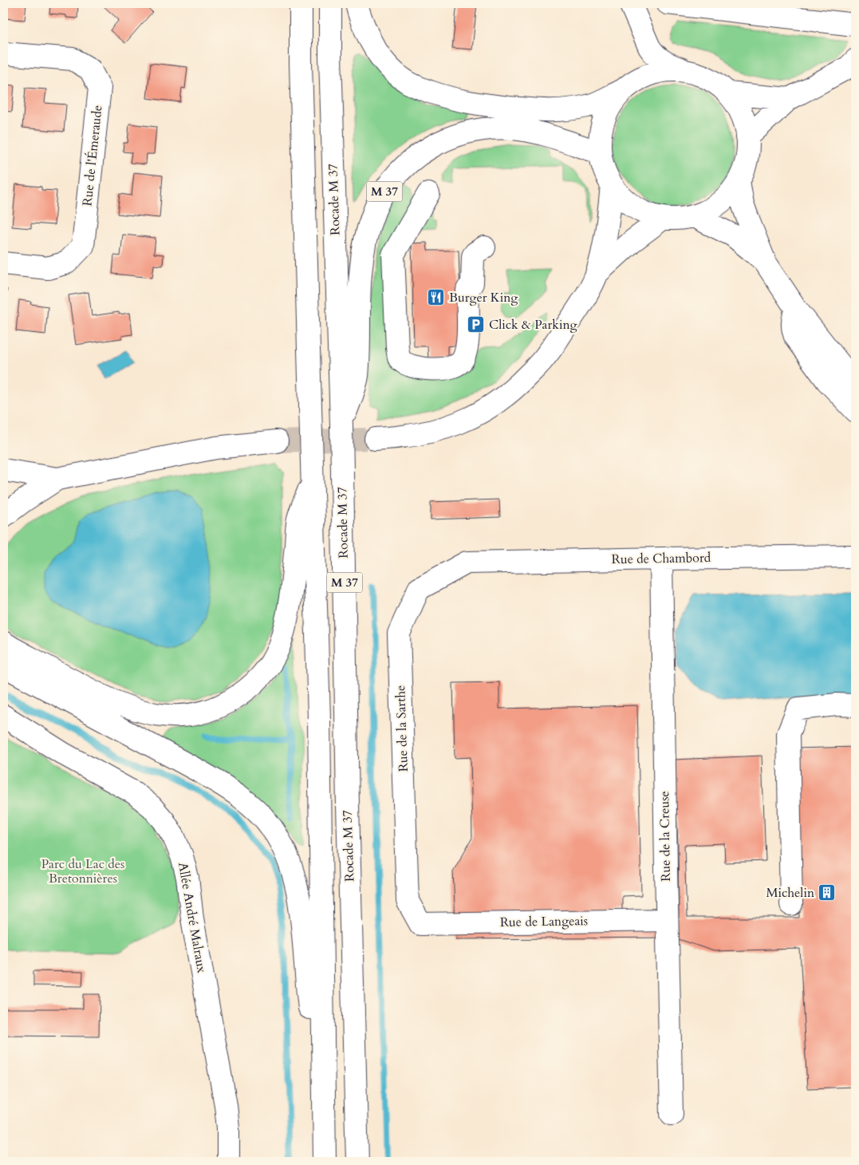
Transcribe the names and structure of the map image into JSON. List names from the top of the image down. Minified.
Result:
{"streets":{"main road":["Rue de l'Émeraude","M 37","Rocade M 37","Rue de Chambord","Rue de la Sarthe","Rue de la Creuse","Allée André Malraux","Rue de Langeais"]},"crossings":[["M 37","Rocade M 37"],["Rue de Chambord","Rue de la Sarthe"],["Rue de Chambord","Rue de la Creuse"],["Rue de la Sarthe","Rue de Langeais"],["Rue de la Creuse","Rue de Langeais"]],"parks":["Parc du Lac des Bretonnières"],"places":{"restaurant":["Burger King"],"parking":["Click & Parking"],"building":["Michelin"]}}
